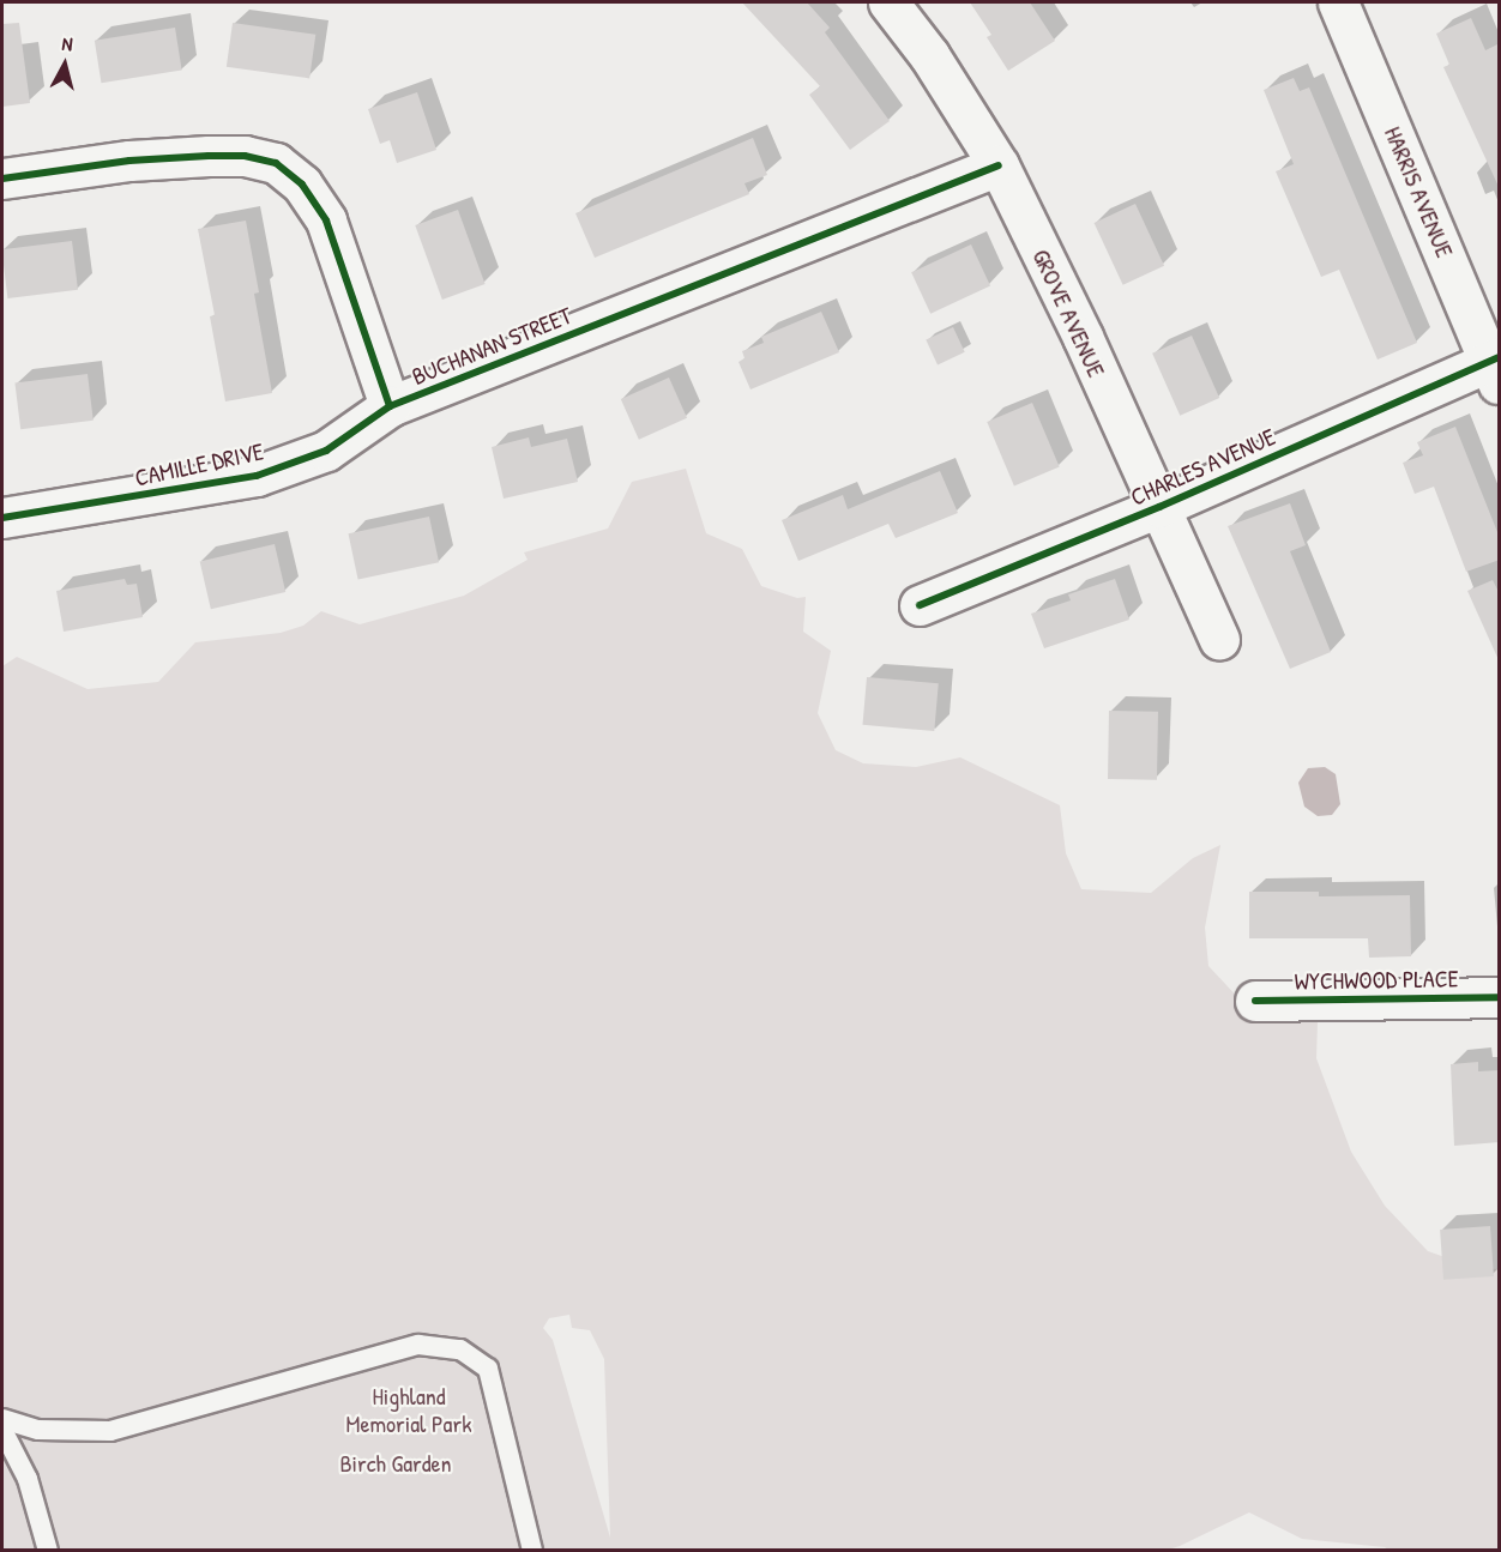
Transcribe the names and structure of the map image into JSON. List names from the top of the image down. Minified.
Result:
{"streets":{"street":["HARRIS AVENUE","GROVE AVENUE","BUCHANAN STREET","CAMILLE DRIVE","CHARLES AVENUE","WYCHWOOD PLACE"]},"crossings":[["HARRIS AVENUE","CHARLES AVENUE"],["GROVE AVENUE","BUCHANAN STREET"],["GROVE AVENUE","CHARLES AVENUE"],["BUCHANAN STREET","CAMILLE DRIVE"]],"parks":["Highland Memorial Park","Birch Garden"],"north":"top"}
